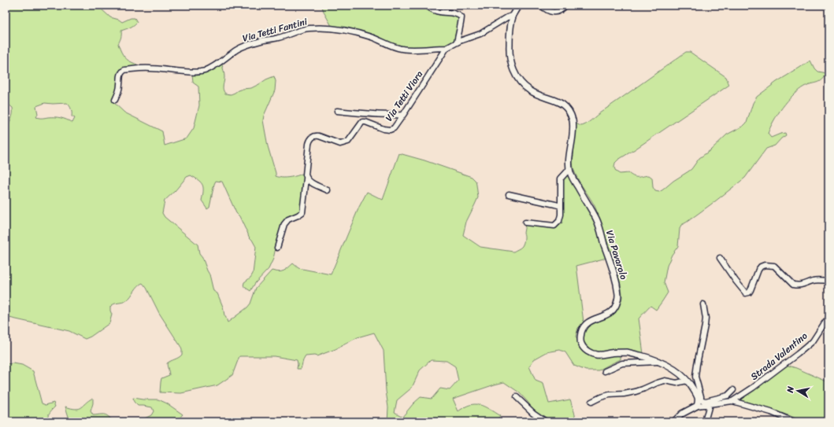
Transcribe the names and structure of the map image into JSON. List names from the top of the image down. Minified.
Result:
{"streets":{"street":["Via Tetti Fantini","Via Tetti Viora","Via Pavarolo","Strada Valentino"]},"crossings":[["Via Tetti Fantini","Via Tetti Viora"]],"north":"left"}
